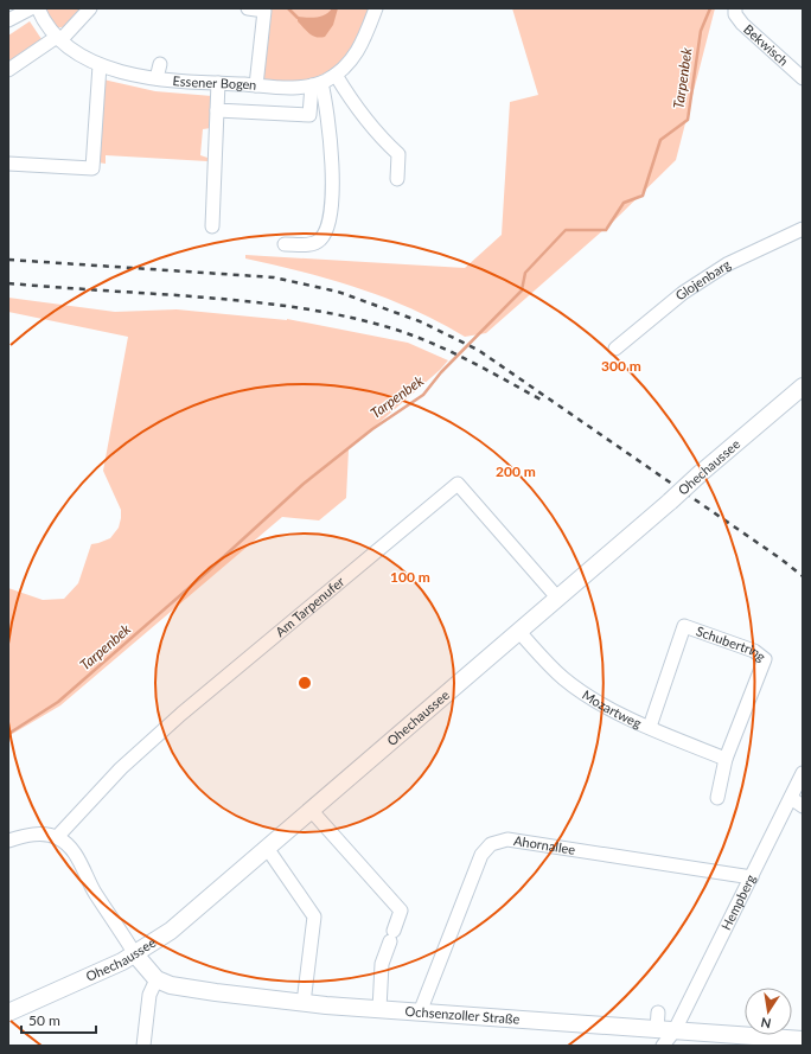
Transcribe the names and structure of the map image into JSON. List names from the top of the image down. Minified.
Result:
{"streets":{"main road":["Ohechaussee","Ochsenzoller Straße"],"street":["Bekwisch","Essener Bogen","Glojenbarg","Am Tarpenufer","Schubertring","Mozartweg","Ahornallee","Hempberg"]},"crossings":[["Ohechaussee","Am Tarpenufer"],["Ohechaussee","Mozartweg"],["Schubertring","Mozartweg"],["Ahornallee","Hempberg"],["Ahornallee","Ochsenzoller Straße"],["Hempberg","Ochsenzoller Straße"]],"water":["Tarpenbek"],"scale_bar":"50 m","north":"bottom","rings":["300 m","200 m","100 m"]}
